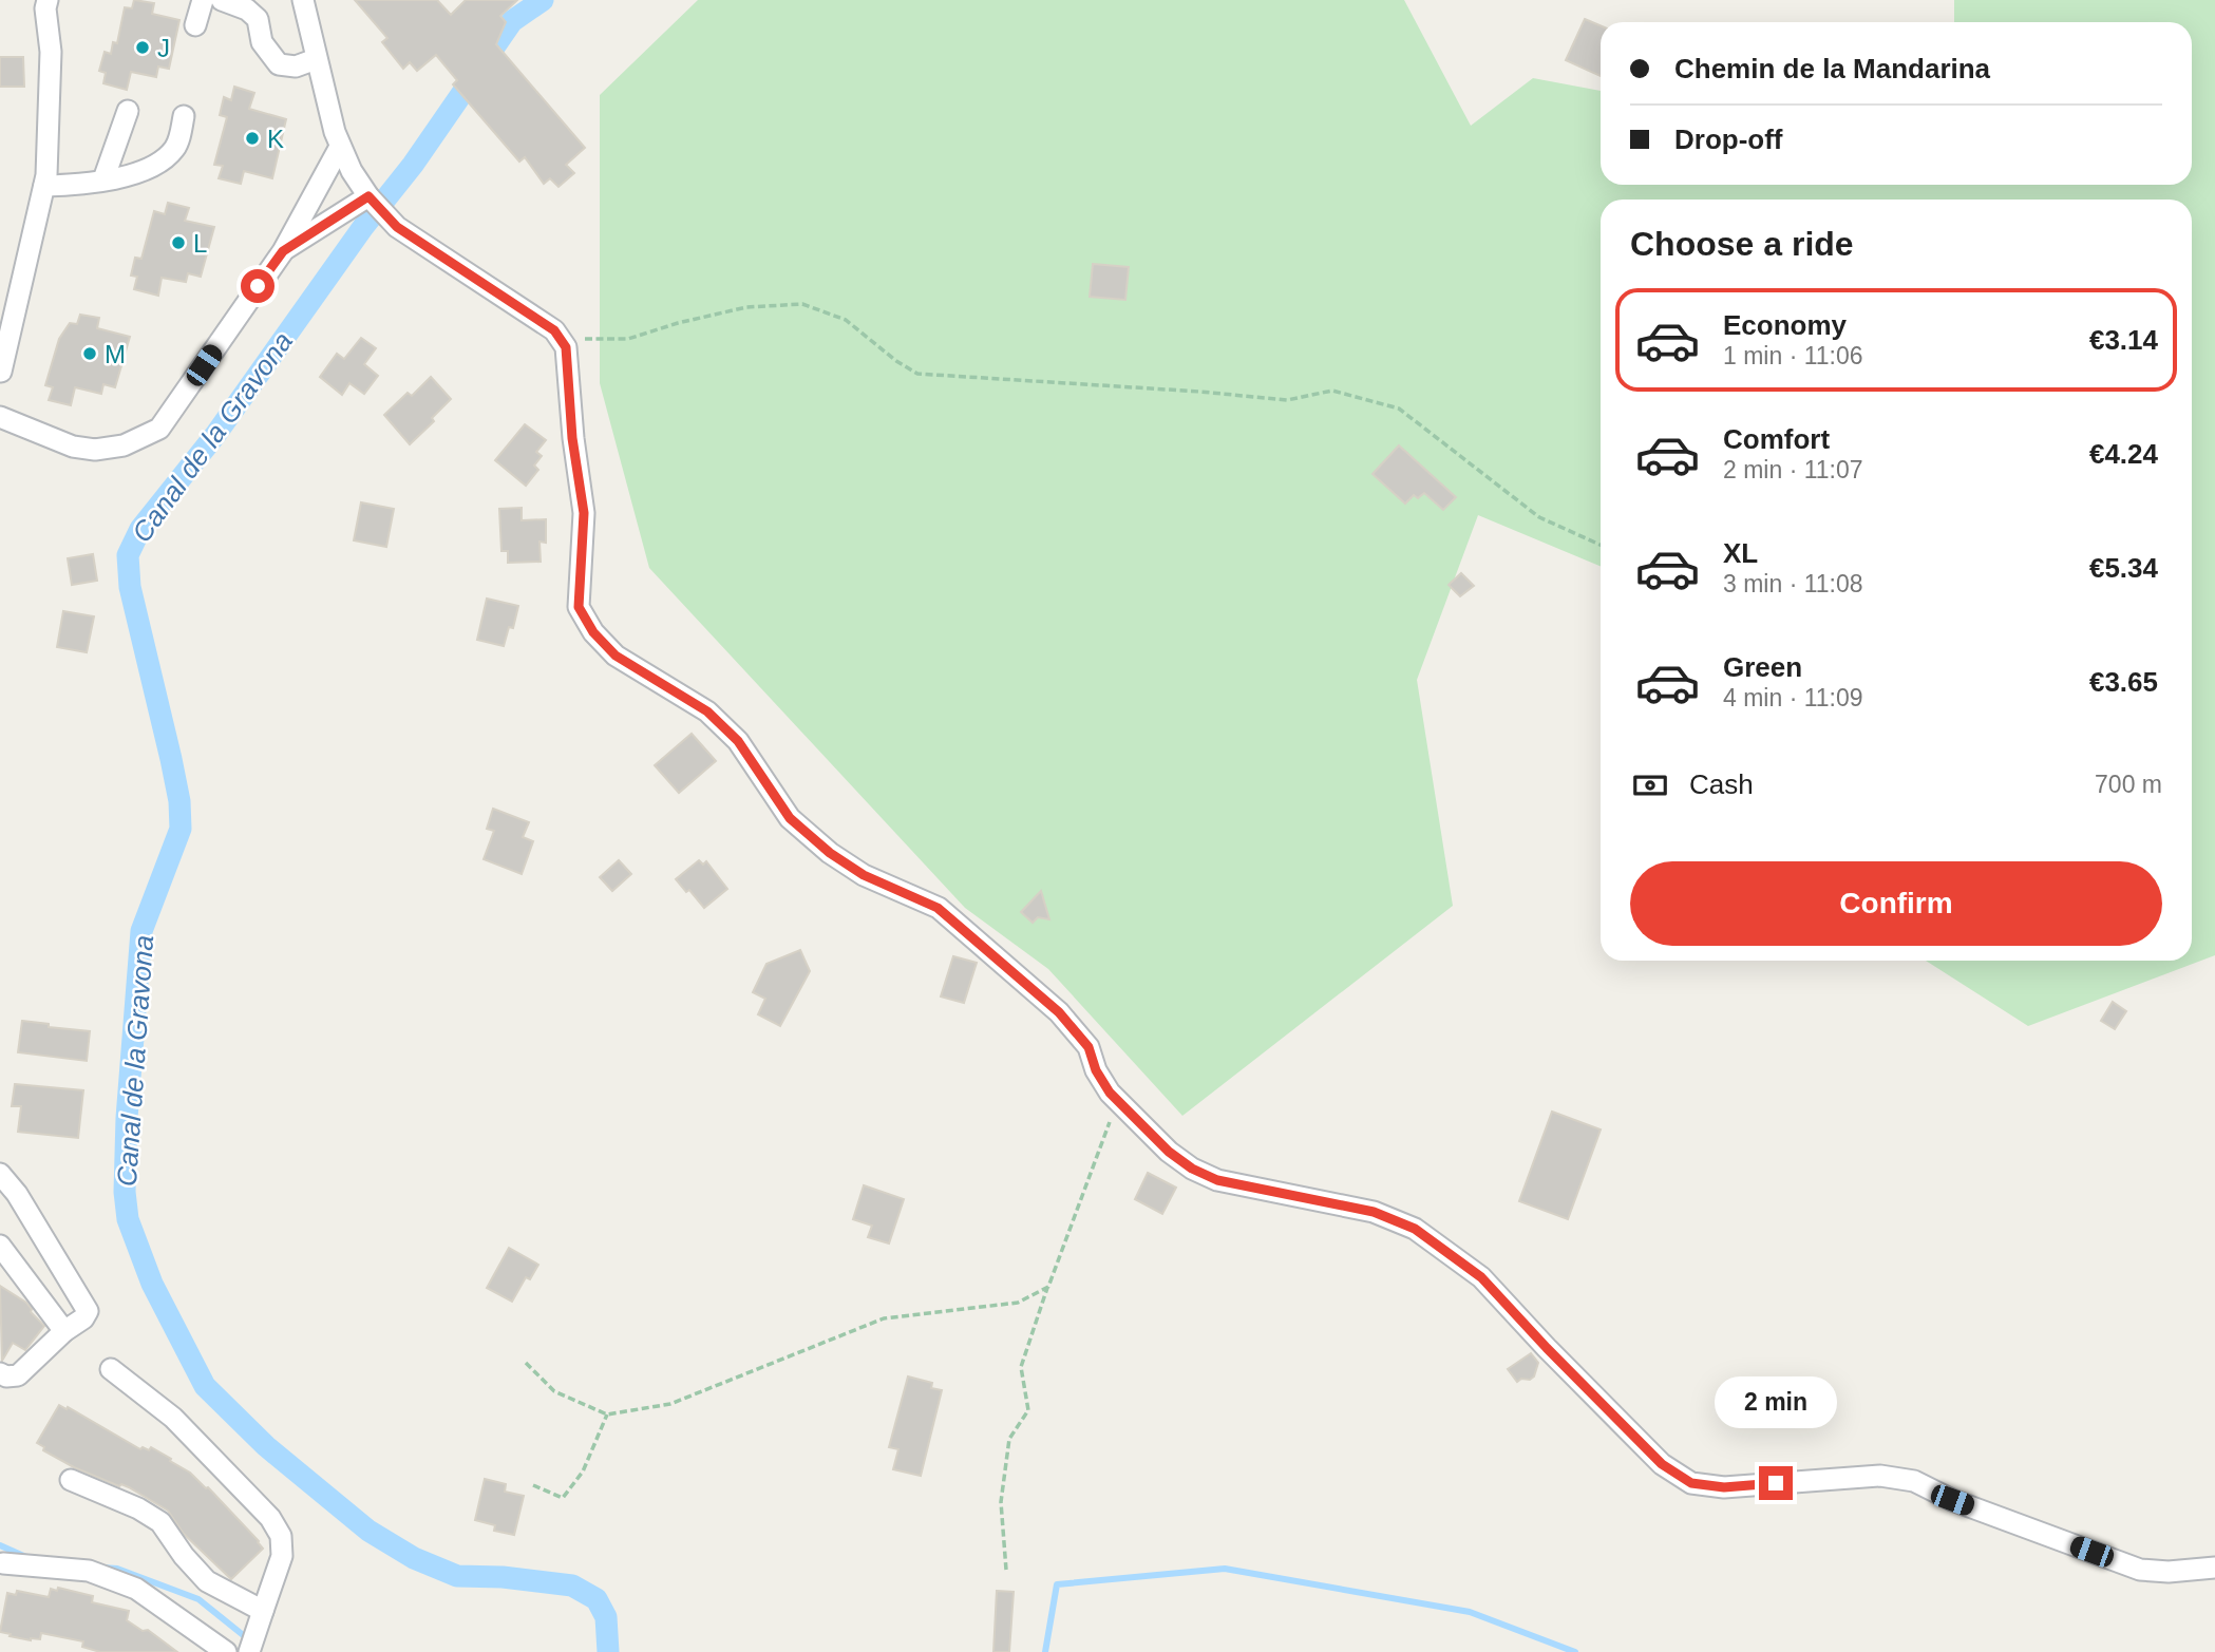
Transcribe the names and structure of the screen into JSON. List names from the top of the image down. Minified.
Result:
{"water":["Canal de la Gravona"],"places":["J","K","L","M"],"page":{"banner":["Chemin de la Mandarina","Drop-off"],"heading":"Choose a ride","list":[{"name":"Economy","note":"1 min · 11:06","value":"€3.14"},{"name":"Comfort","note":"2 min · 11:07","value":"€4.24"},{"name":"XL","note":"3 min · 11:08","value":"€5.34"},{"name":"Green","note":"4 min · 11:09","value":"€3.65"}],"pay":["Cash","700 m"],"buttons":"Confirm","bubble":"2 min"}}
